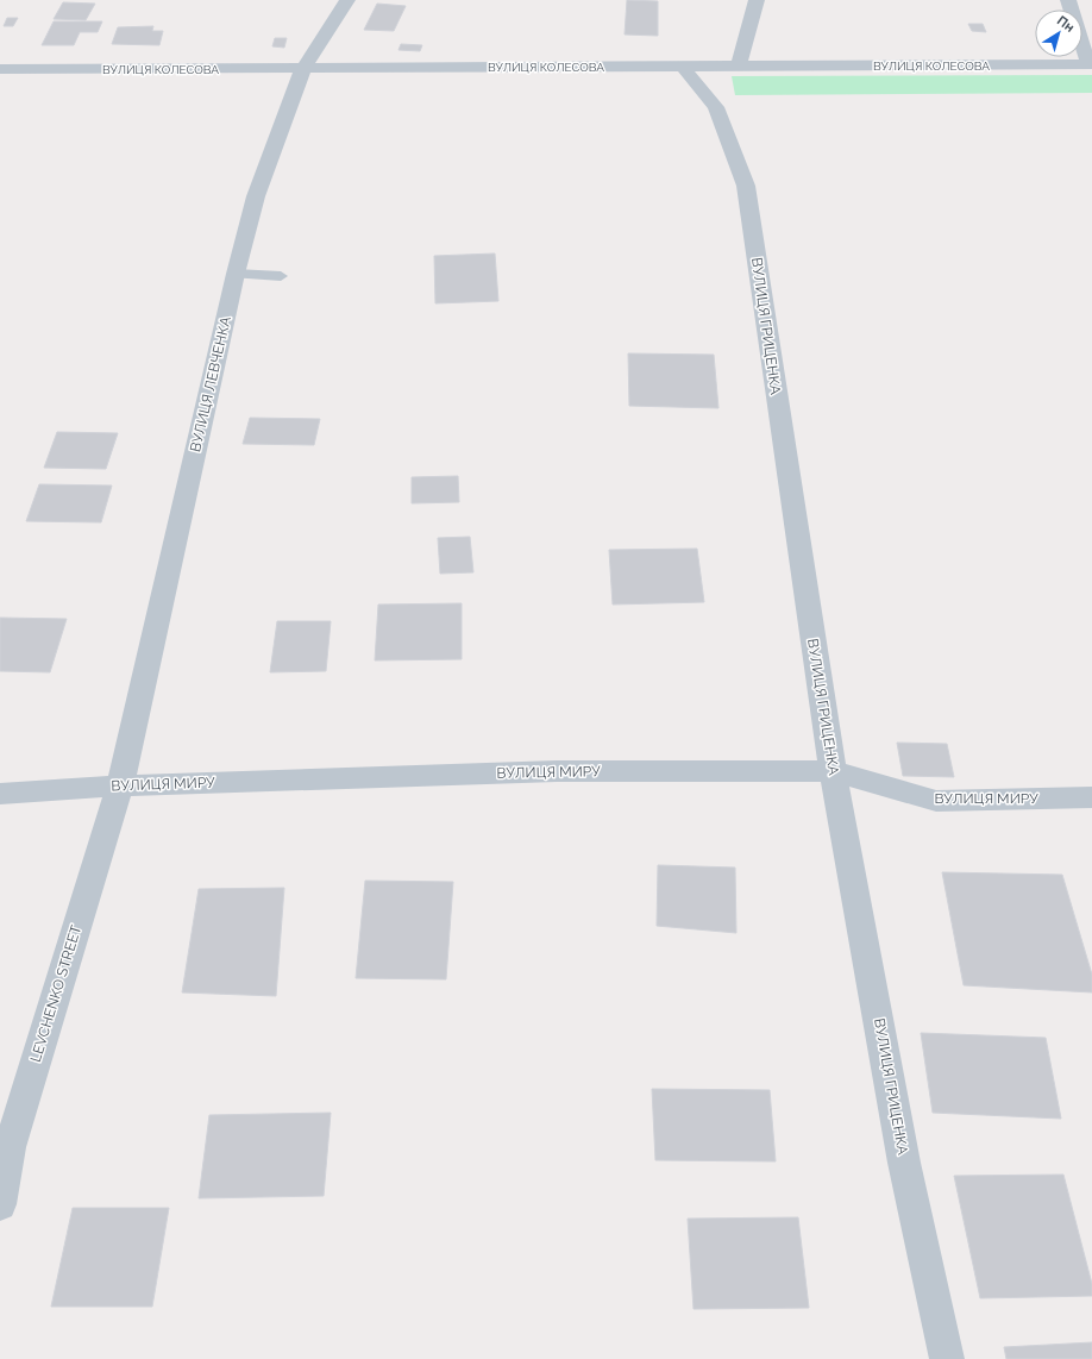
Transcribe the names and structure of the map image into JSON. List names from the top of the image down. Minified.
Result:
{"streets":{"street":["ВУЛИЦЯ КОЛЕСОВА","ВУЛИЦЯ ГРИЦЕНКА","ВУЛИЦЯ ЛЕВЧЕНКА","ВУЛИЦЯ МИРУ","LEVCHENKO STREET"]},"crossings":[["ВУЛИЦЯ КОЛЕСОВА","ВУЛИЦЯ ГРИЦЕНКА"],["ВУЛИЦЯ КОЛЕСОВА","ВУЛИЦЯ ЛЕВЧЕНКА"],["ВУЛИЦЯ ГРИЦЕНКА","ВУЛИЦЯ МИРУ"],["ВУЛИЦЯ ЛЕВЧЕНКА","ВУЛИЦЯ МИРУ"],["ВУЛИЦЯ ЛЕВЧЕНКА","LEVCHENKO STREET"],["ВУЛИЦЯ МИРУ","LEVCHENKO STREET"]],"north":"top right"}
